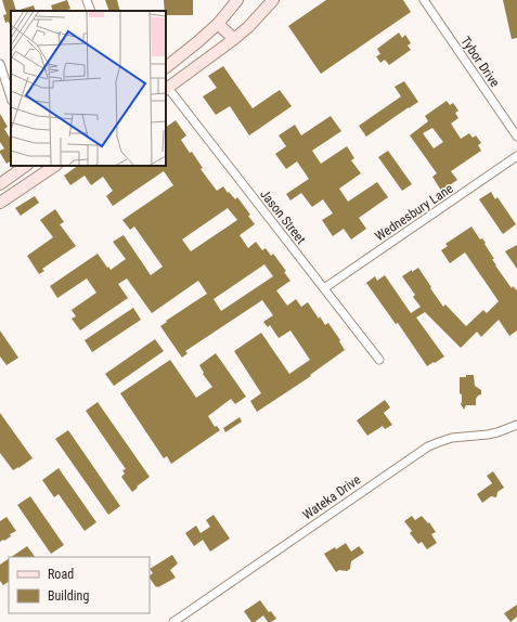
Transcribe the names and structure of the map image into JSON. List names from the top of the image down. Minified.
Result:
{"streets":{"street":["Tybor Drive","Wednesbury Lane","Jason Street","Wateka Drive"]},"crossings":[["Wednesbury Lane","Jason Street"]],"legend":["Road","Building"]}
